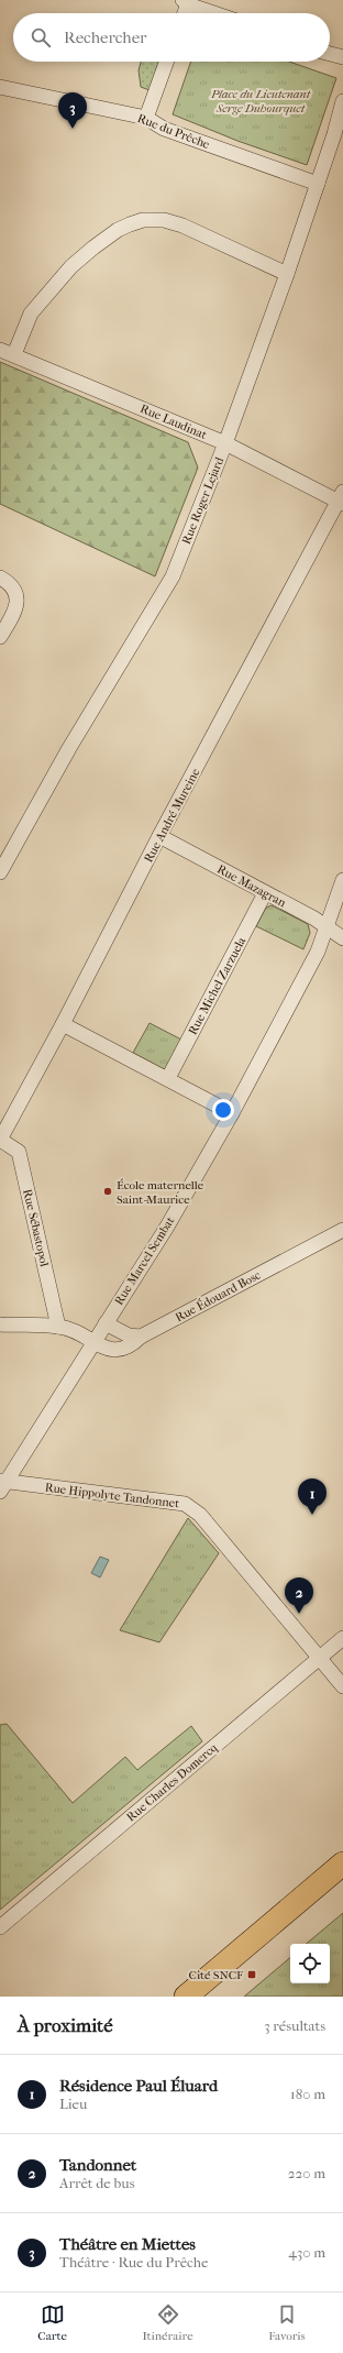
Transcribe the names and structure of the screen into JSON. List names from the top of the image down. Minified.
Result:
{"streets":{"street":["Rue du Prêche","Rue Laudinat","Rue Roger Lejard","Rue André Mureine","Rue Mazagran","Rue Michel Zarzuela","Rue Sébastopol","Rue Marcel Sembat","Rue Édouard Bosc","Rue Hippolyte Tandonnet","Rue Charles Domercq"]},"crossings":[["Rue du Prêche","Rue Roger Lejard"],["Rue Laudinat","Rue Roger Lejard"],["Rue Laudinat","Rue André Mureine"],["Rue André Mureine","Rue Mazagran"],["Rue André Mureine","Rue Sébastopol"],["Rue Mazagran","Rue Michel Zarzuela"],["Rue Mazagran","Rue Marcel Sembat"],["Rue Sébastopol","Rue Édouard Bosc"],["Rue Marcel Sembat","Rue Édouard Bosc"],["Rue Marcel Sembat","Rue Hippolyte Tandonnet"],["Rue Hippolyte Tandonnet","Rue Charles Domercq"]],"parks":["Place du Lieutenant Serge Duhourquet"],"places":{"other":["École maternelle Saint-Maurice"],"transit":["Cité SNCF"]},"page":{"search":"Rechercher","pins":["3","1","2"],"heading":["À proximité","3 résultats"],"list":[{"mark":"1","name":"Résidence Paul Éluard","note":"Lieu","value":"180 m"},{"mark":"2","name":"Tandonnet","note":"Arrêt de bus","value":"220 m"},{"mark":"3","name":"Théâtre en Miettes","note":"Théâtre · Rue du Prêche","value":"430 m"}],"nav":["Carte","Itinéraire","Favoris"]}}
